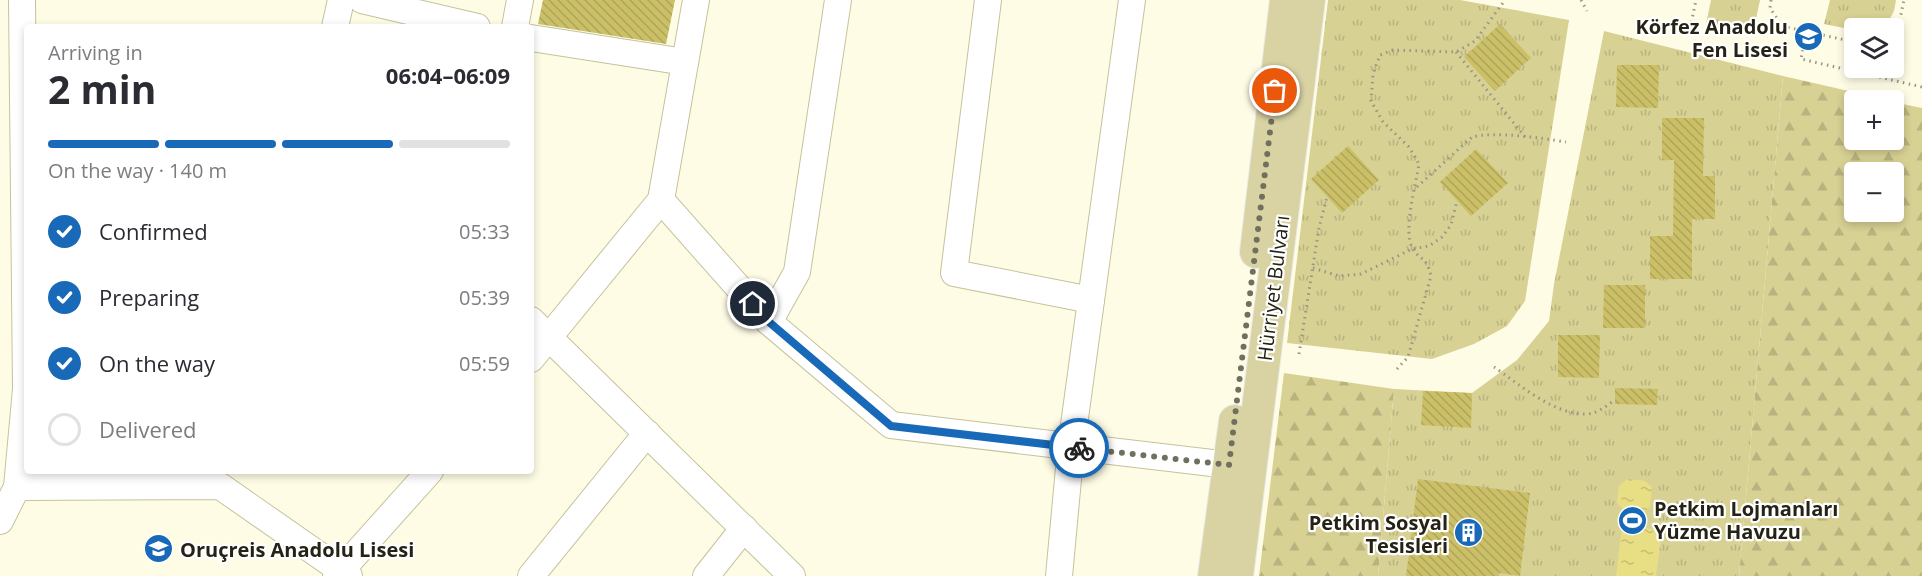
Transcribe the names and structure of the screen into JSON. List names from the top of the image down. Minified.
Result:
{"streets":{"main road":["Hürriyet Bulvarı"]},"places":{"school or university":["Körfez Anadolu Fen Lisesi","Oruçreis Anadolu Lisesi"],"sports":["Petkim Lojmanları Yüzme Havuzu"],"building":["Petkim Sosyal Tesisleri"]},"page":{"map_buttons":["+","−"],"heading":["2 min","Arriving in","06:04–06:09"],"bar":"On the way · 140 m","list":[["Confirmed","05:33"],["Preparing","05:39"],["On the way","05:59"],"Delivered"]}}
